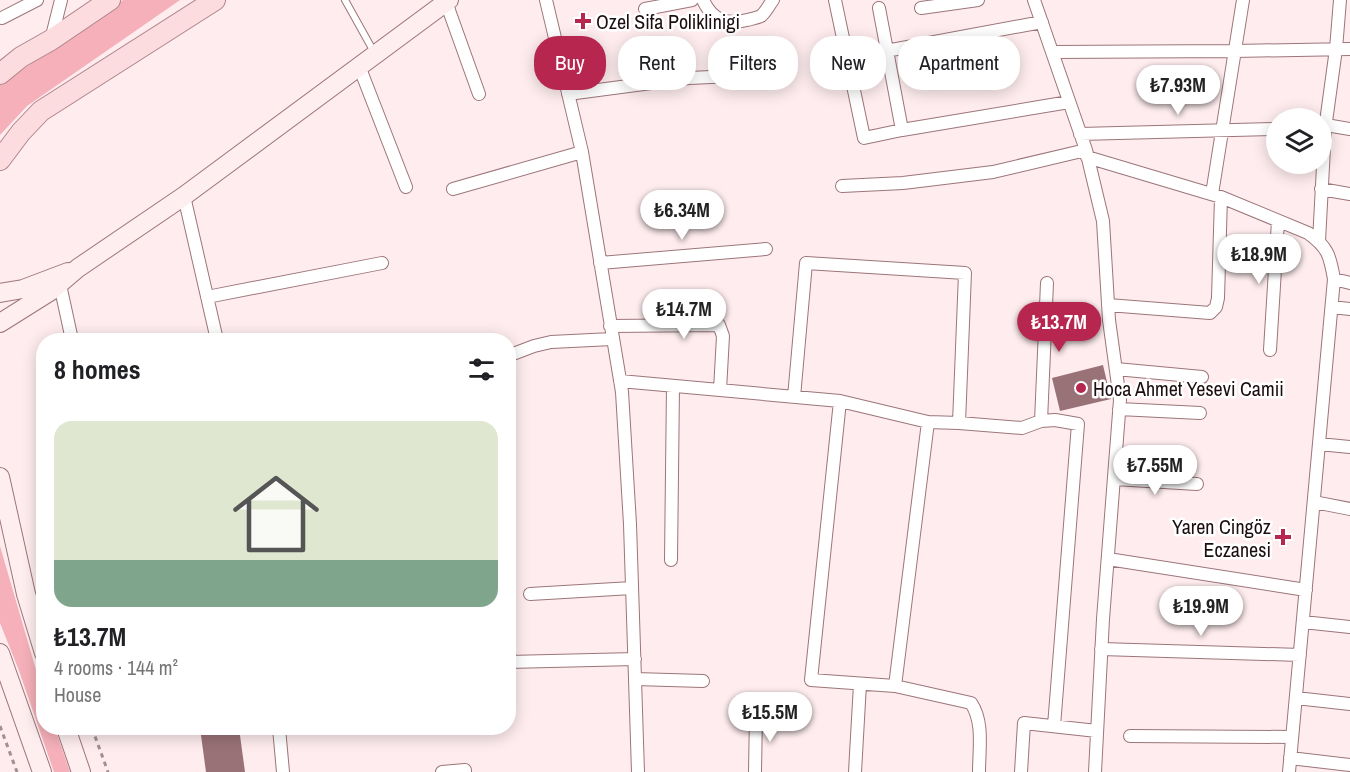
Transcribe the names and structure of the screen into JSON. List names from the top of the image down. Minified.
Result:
{"places":{"health":["Ozel Sifa Poliklinigi","Yaren Cingöz Eczanesi"],"other":["Hoca Ahmet Yesevi Camii"]},"page":{"chip":["Buy","Rent","Filters","New","Apartment"],"price":["₺7.93M","₺6.34M","₺18.9M","₺14.7M","₺13.7M","₺7.55M","₺19.9M","₺15.5M"],"heading":"8 homes","list":[{"name":"₺13.7M","note":"4 rooms · 144 m² · House"}]}}
